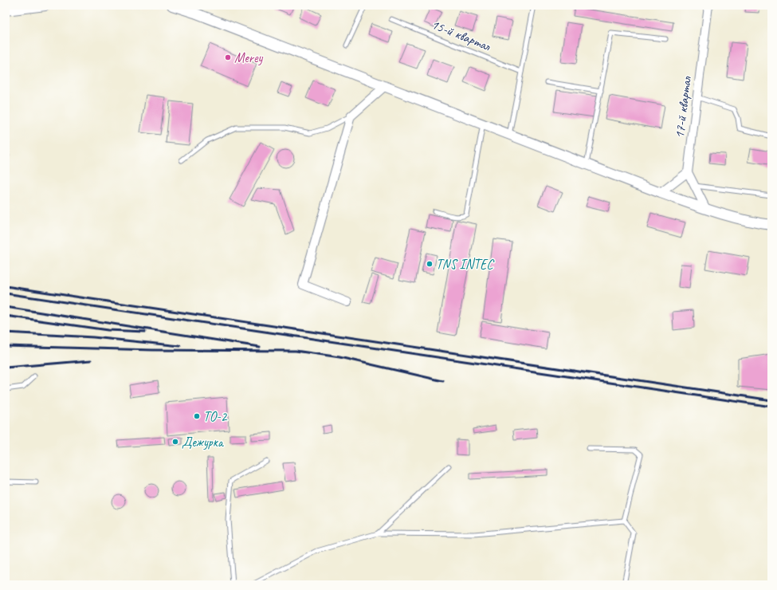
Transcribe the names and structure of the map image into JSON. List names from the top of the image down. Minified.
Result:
{"streets":{"street":["17-й квартал"],"lane":["15-й квартал"]},"places":["Merey","TNS INTEC","ТО-2","Дежурка"]}
